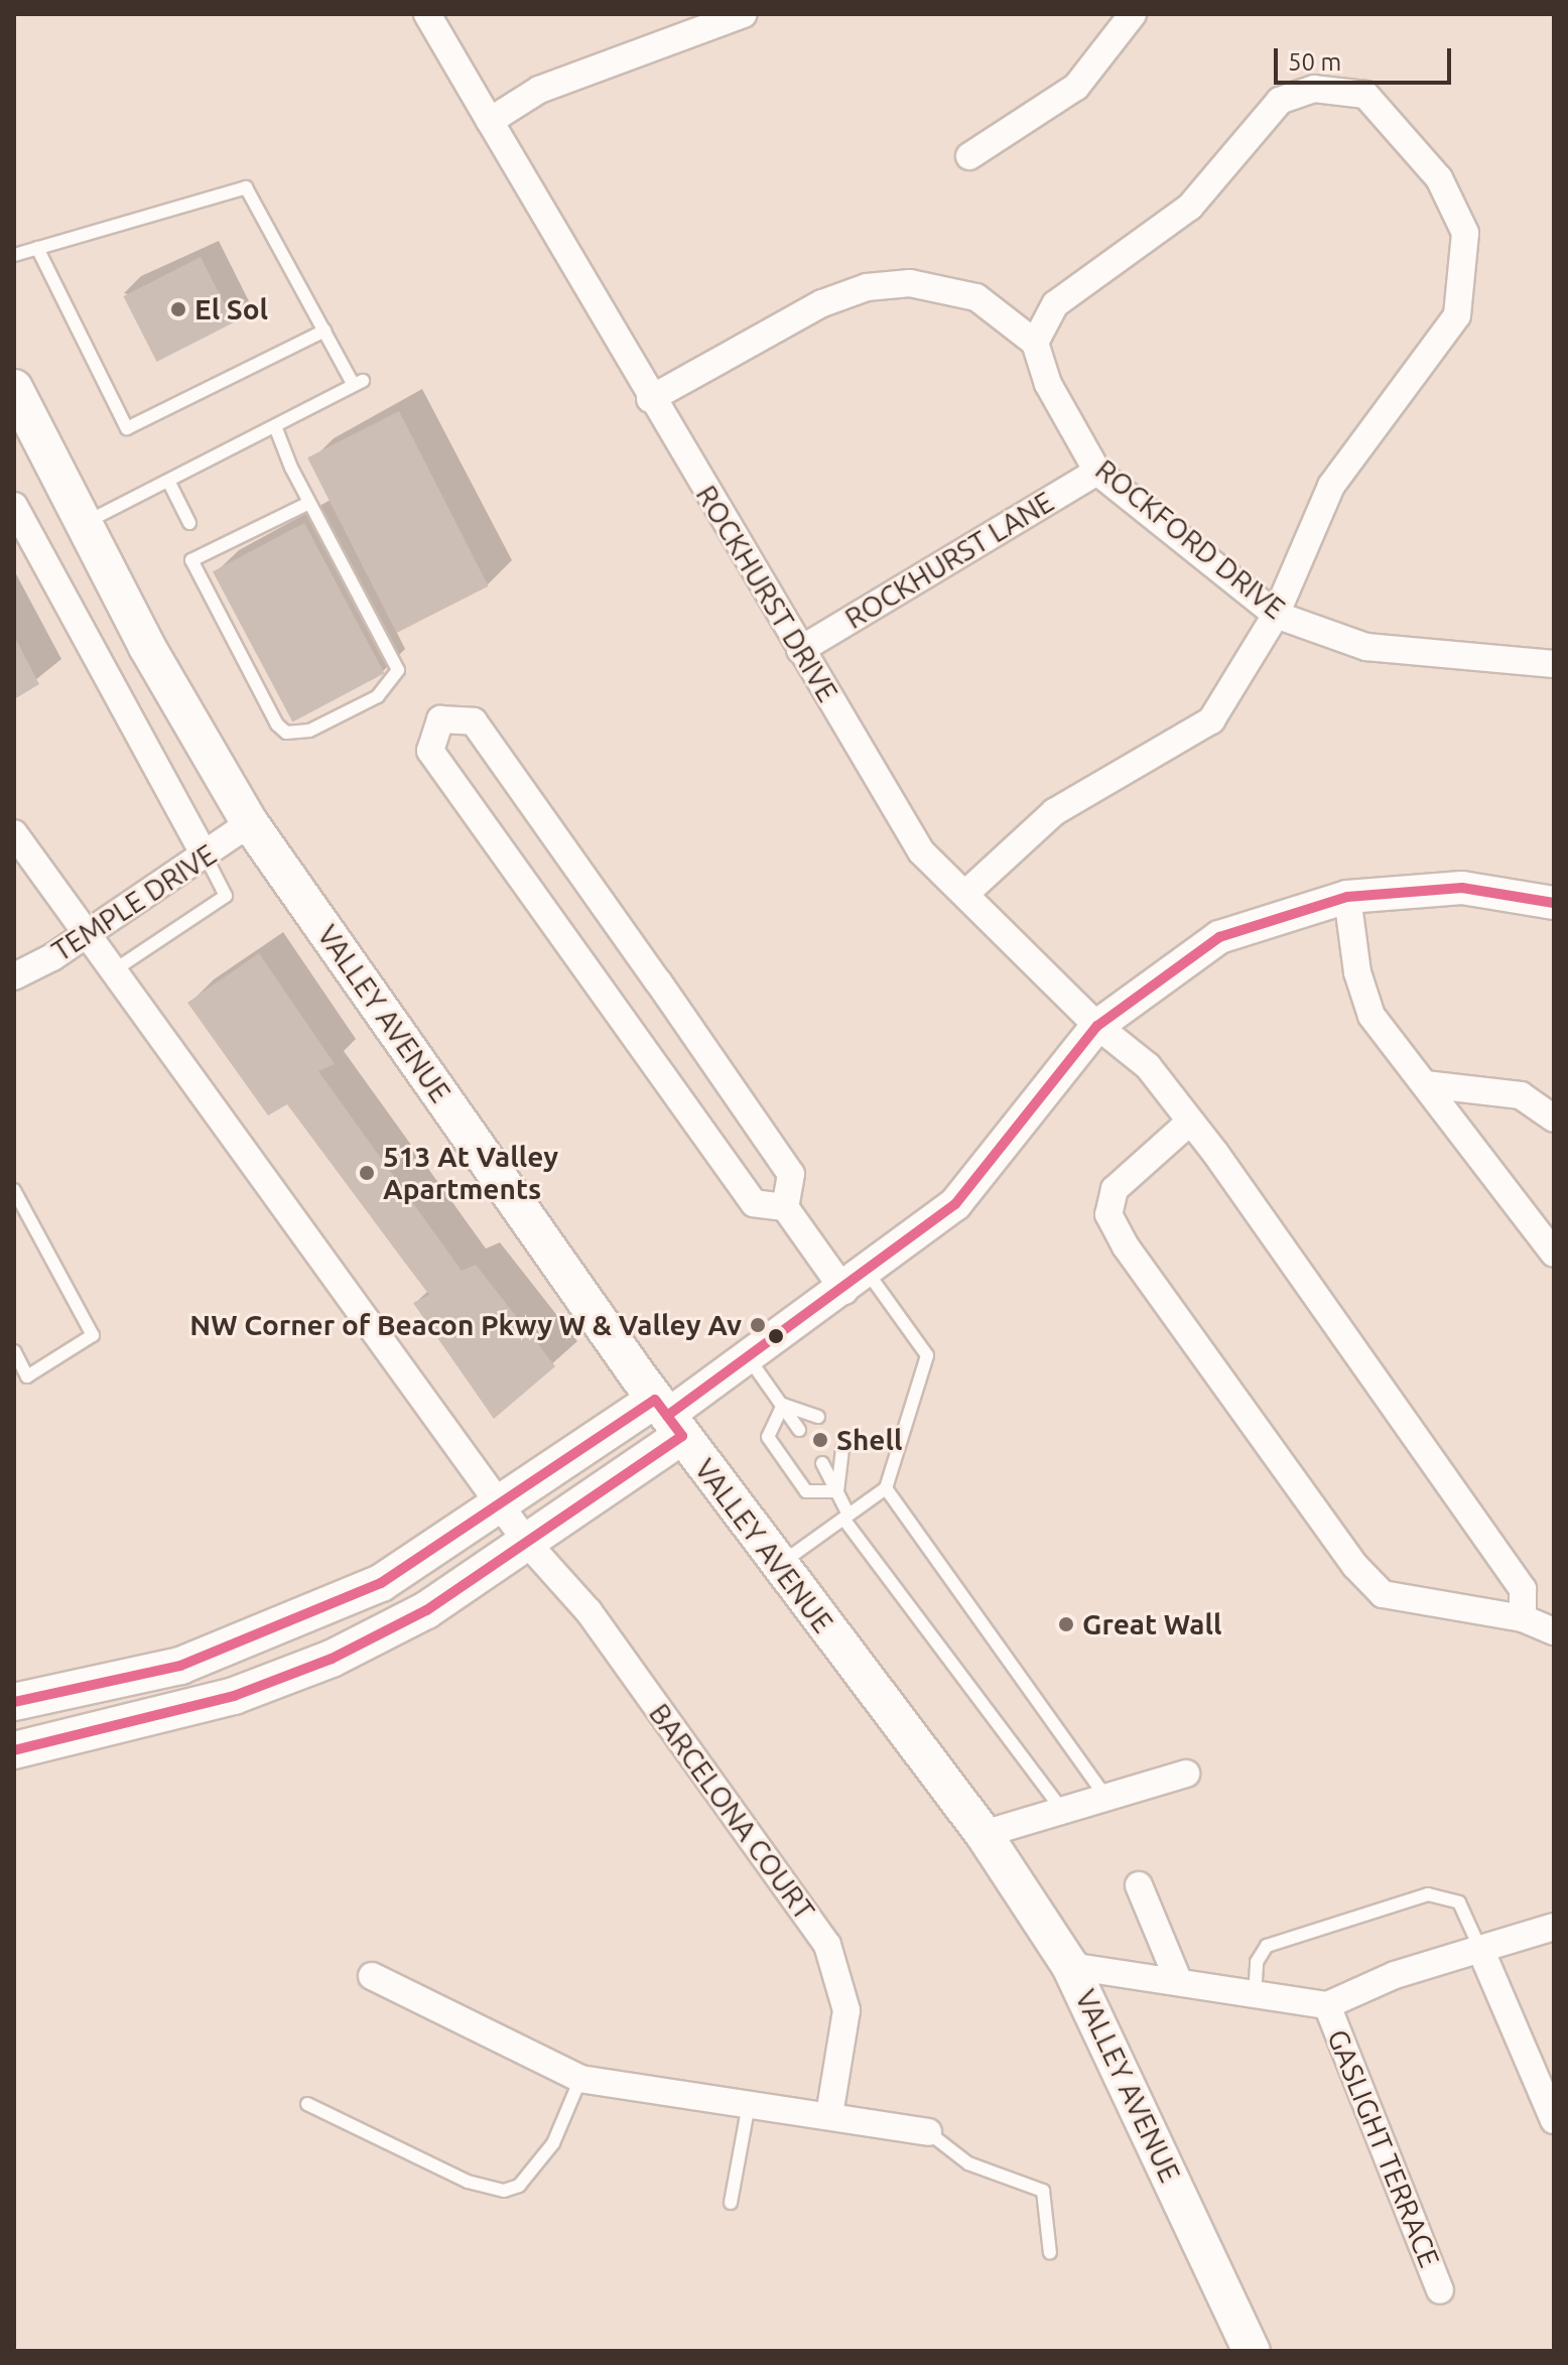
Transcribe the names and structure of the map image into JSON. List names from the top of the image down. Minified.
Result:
{"streets":{"main road":["VALLEY AVENUE"],"street":["ROCKFORD DRIVE","ROCKHURST LANE","ROCKHURST DRIVE","TEMPLE DRIVE","BARCELONA COURT","GASLIGHT TERRACE"]},"crossings":[["ROCKFORD DRIVE","ROCKHURST LANE"],["ROCKHURST LANE","ROCKHURST DRIVE"],["TEMPLE DRIVE","VALLEY AVENUE"],["TEMPLE DRIVE","BARCELONA COURT"]],"places":["El Sol","513 At Valley Apartments","NW Corner of Beacon Pkwy W & Valley Av","Shell","Great Wall"],"scale_bar":"50 m"}
